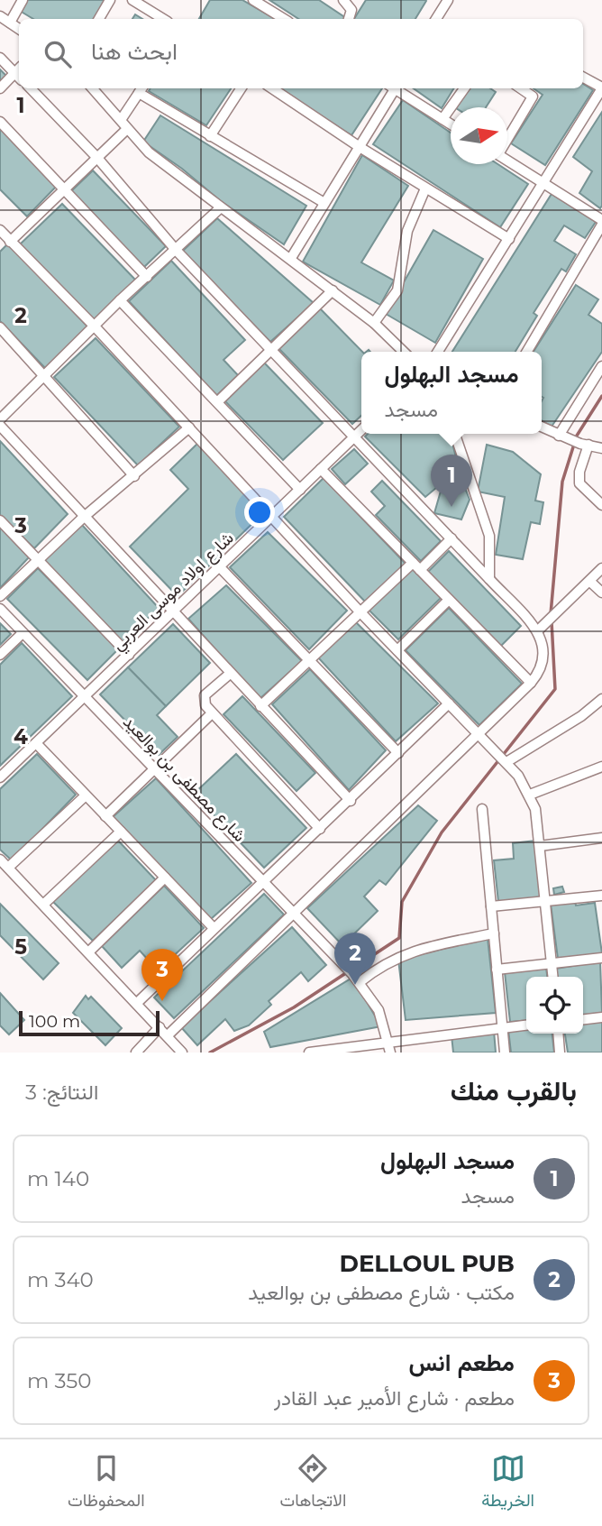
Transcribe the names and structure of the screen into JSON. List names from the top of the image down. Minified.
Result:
{"streets":{"street":["شارع اولاد موسى العربي","شارع مصطفى بن بوالعيد"]},"crossings":[["شارع اولاد موسى العربي","شارع مصطفى بن بوالعيد"]],"scale_bar":"100 m","north":"right","page":{"search":"ابحث هنا","popup":["مسجد البهلول","مسجد"],"pins":["1","2","3"],"scale":"100 m","heading":["بالقرب منك","النتائج: 3"],"list":[{"mark":"1","name":"مسجد البهلول","note":"مسجد","value":"140 m"},{"mark":"2","name":"DELLOUL PUB","note":"مكتب · شارع مصطفى بن بوالعيد","value":"340 m"},{"mark":"3","name":"مطعم انس","note":"مطعم · شارع الأمير عبد القادر","value":"350 m"}],"nav":["الخريطة","الاتجاهات","المحفوظات"]},"grid":{"rows":["1","2","3","4","5"]}}
